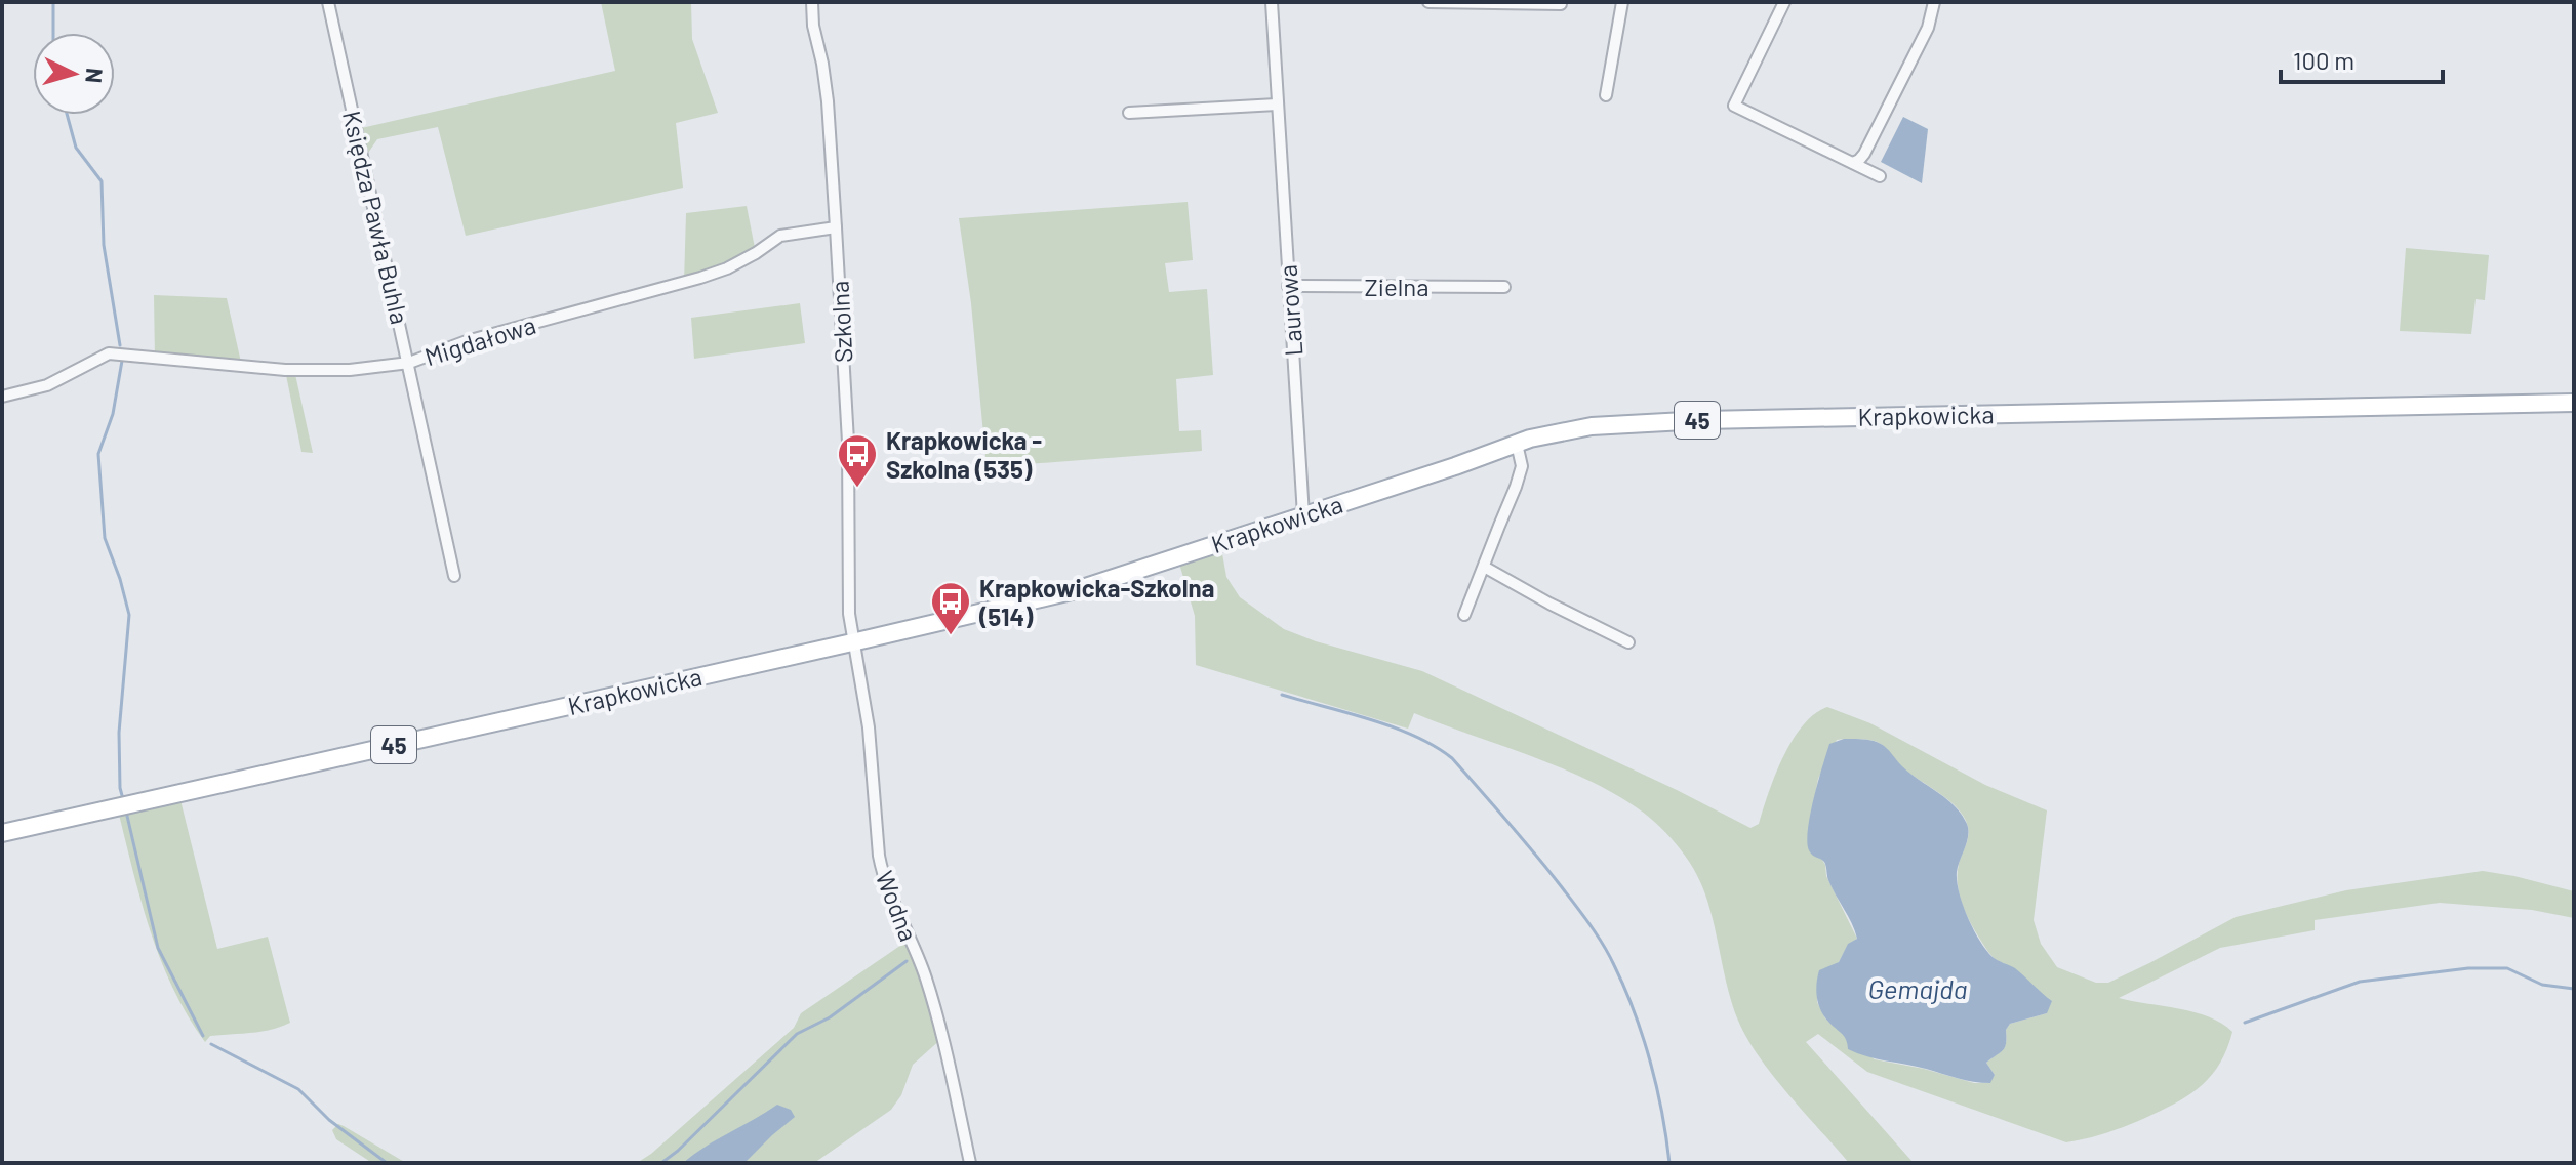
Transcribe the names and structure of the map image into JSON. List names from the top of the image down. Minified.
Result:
{"streets":{"main road":["Krapkowicka","45"],"street":["Księdza Pawła Buhla","Zielna","Laurowa","Szkolna","Migdałowa","Wodna"]},"crossings":[["Księdza Pawła Buhla","Migdałowa"],["Zielna","Laurowa"],["Laurowa","Krapkowicka"],["Szkolna","Migdałowa"],["Szkolna","Krapkowicka"],["Szkolna","Wodna"],["Krapkowicka","Wodna"]],"water":["Gemajda"],"places":{"bus stop":["Krapkowicka - Szkolna (535)","Krapkowicka-Szkolna (514)"]},"scale_bar":"100 m","north":"right"}
